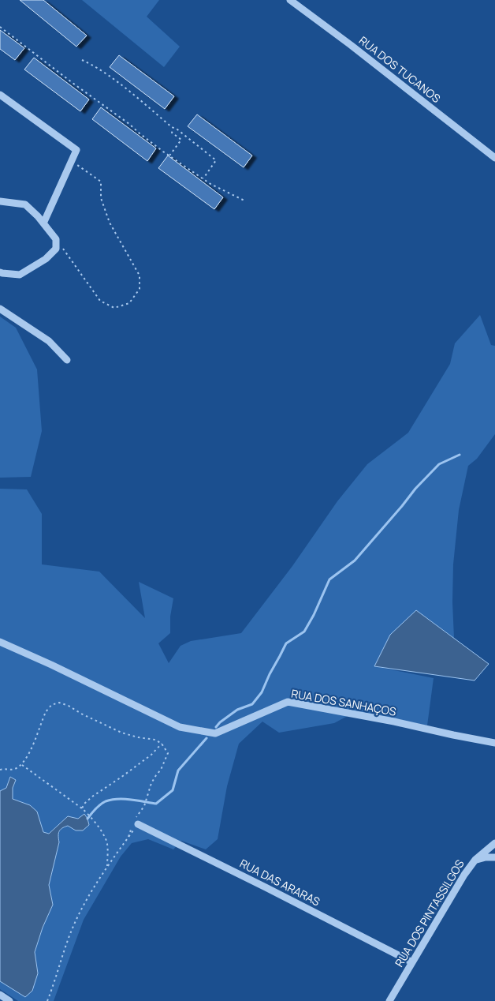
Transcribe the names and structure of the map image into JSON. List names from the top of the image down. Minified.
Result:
{"streets":{"street":["RUA DOS TUCANOS","RUA DOS SANHAÇOS","RUA DAS ARARAS","RUA DOS PINTASSILGOS"]},"crossings":[["RUA DAS ARARAS","RUA DOS PINTASSILGOS"]]}
